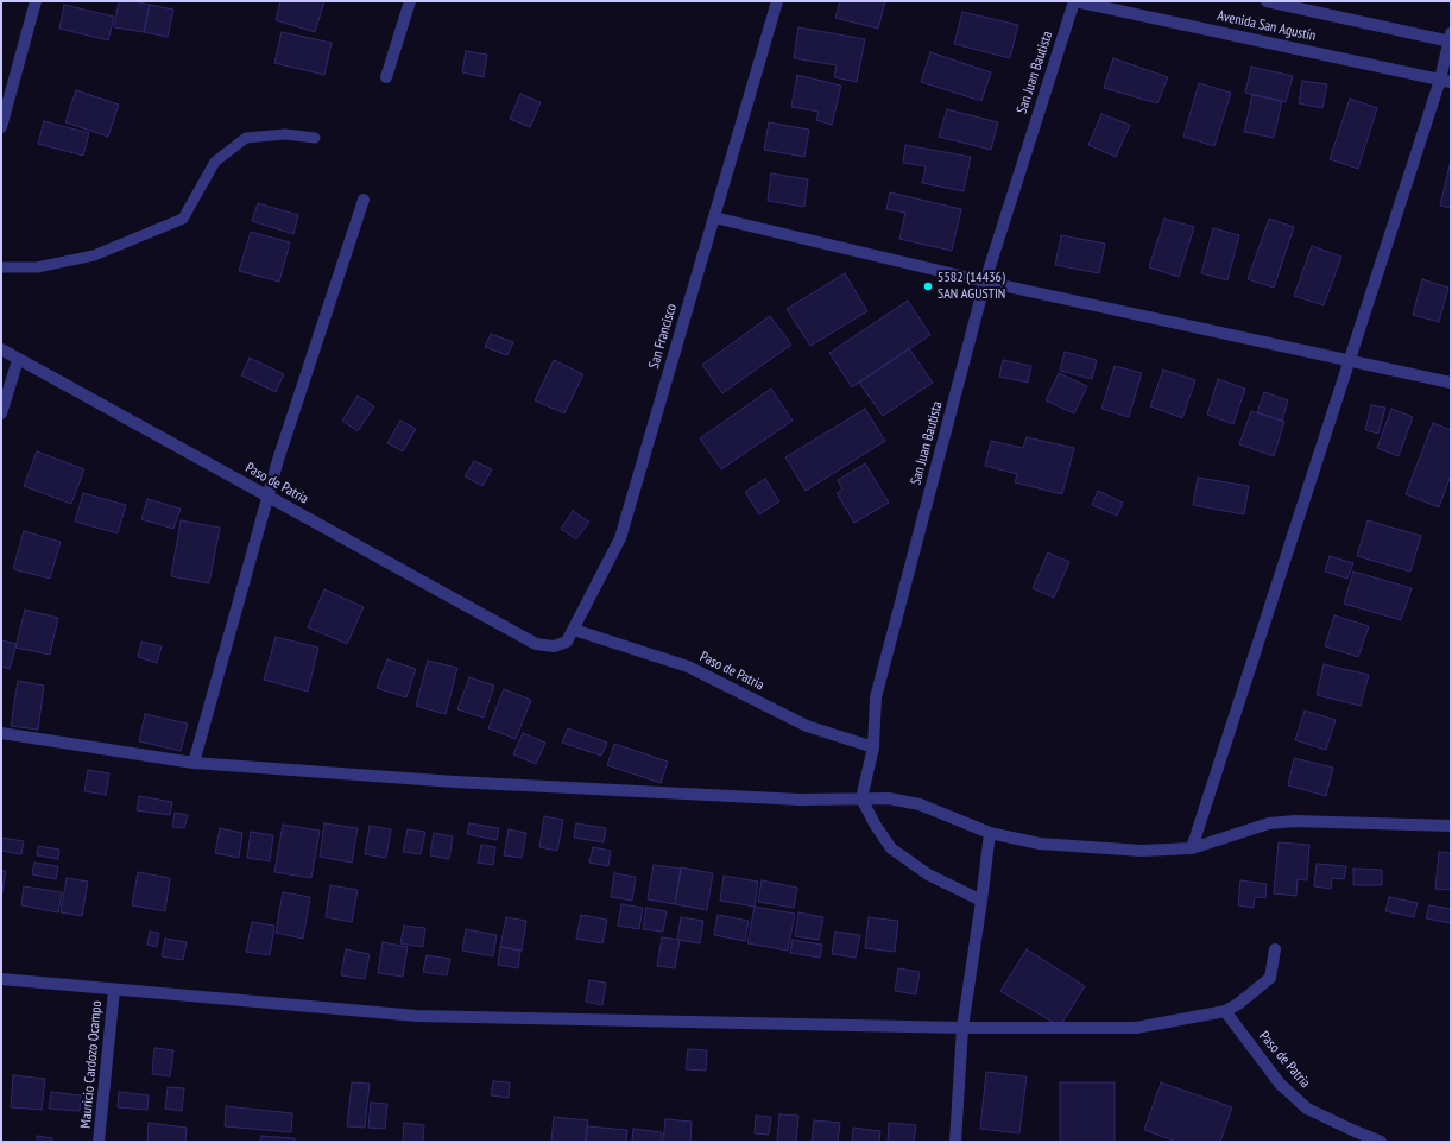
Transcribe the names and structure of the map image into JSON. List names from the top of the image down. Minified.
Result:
{"streets":{"street":["Avenida San Agustín","San Juan Bautista","San Francisco","Paso de Patria","Mauricio Cardozo Ocampo"]},"crossings":[["Avenida San Agustín","San Juan Bautista"],["San Juan Bautista","Paso de Patria"],["San Francisco","Paso de Patria"]],"places":["5582 (14436) SAN AGUSTIN"]}
